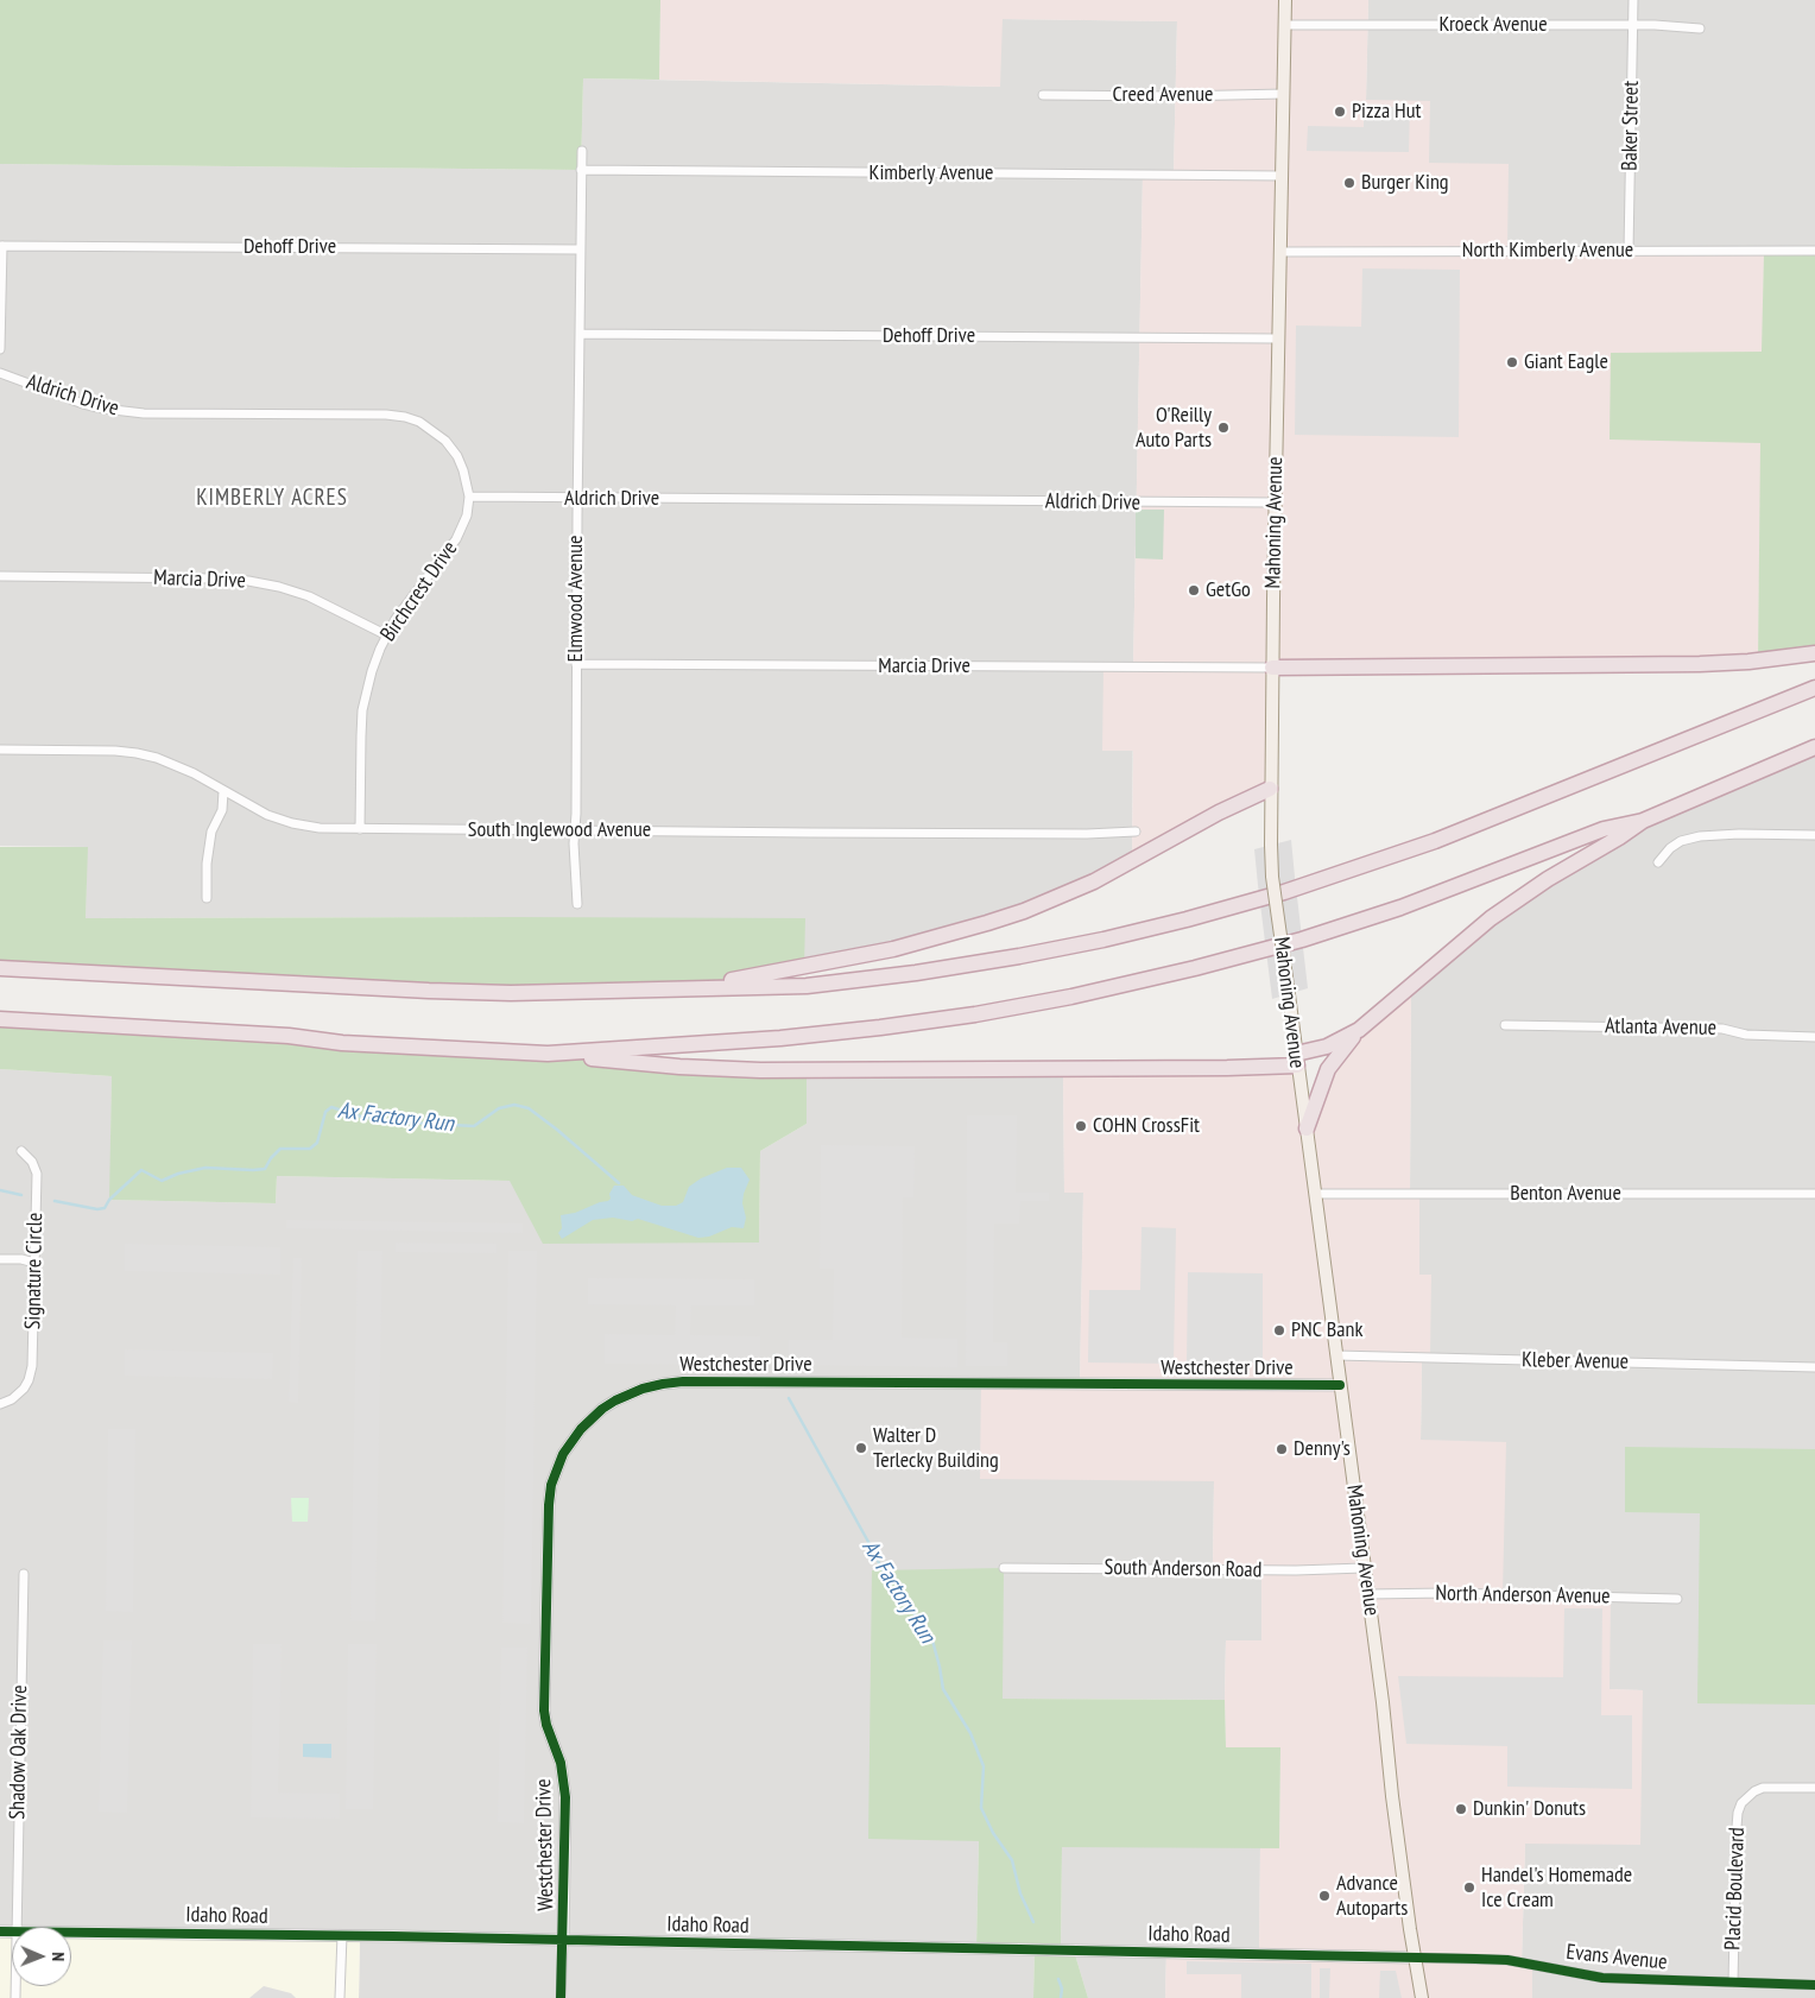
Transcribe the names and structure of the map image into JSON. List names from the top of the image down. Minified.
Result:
{"streets":{"main road":["Mahoning Avenue"],"street":["Kroeck Avenue","Creed Avenue","Baker Street","Kimberly Avenue","Dehoff Drive","North Kimberly Avenue","Aldrich Drive","Marcia Drive","Birchcrest Drive","Elmwood Avenue","South Inglewood Avenue","Atlanta Avenue","Benton Avenue","Signature Circle","Kleber Avenue","Westchester Drive","South Anderson Road","North Anderson Avenue","Shadow Oak Drive","Placid Boulevard","Idaho Road","Evans Avenue"]},"crossings":[["Kroeck Avenue","Baker Street"],["Kroeck Avenue","Mahoning Avenue"],["Creed Avenue","Mahoning Avenue"],["Baker Street","North Kimberly Avenue"],["Kimberly Avenue","Mahoning Avenue"],["Kimberly Avenue","Elmwood Avenue"],["Dehoff Drive","Mahoning Avenue"],["Dehoff Drive","Elmwood Avenue"],["North Kimberly Avenue","Mahoning Avenue"],["Aldrich Drive","Mahoning Avenue"],["Aldrich Drive","Birchcrest Drive"],["Aldrich Drive","Elmwood Avenue"],["Mahoning Avenue","Marcia Drive"],["Mahoning Avenue","Benton Avenue"],["Mahoning Avenue","Kleber Avenue"],["Mahoning Avenue","Westchester Drive"],["Mahoning Avenue","South Anderson Road"],["Mahoning Avenue","North Anderson Avenue"],["Mahoning Avenue","Idaho Road"],["Mahoning Avenue","Evans Avenue"],["Marcia Drive","Birchcrest Drive"],["Marcia Drive","Elmwood Avenue"],["Birchcrest Drive","South Inglewood Avenue"],["Elmwood Avenue","South Inglewood Avenue"],["Westchester Drive","Idaho Road"],["Placid Boulevard","Evans Avenue"],["Idaho Road","Evans Avenue"]],"districts":["KIMBERLY ACRES"],"water":["Ax Factory Run"],"places":["Pizza Hut","Burger King","Giant Eagle","O'Reilly Auto Parts","GetGo","COHN CrossFit","PNC Bank","Walter D Terlecky Building","Denny's","Dunkin' Donuts","Handel's Homemade Ice Cream","Advance Autoparts"],"north":"right"}
